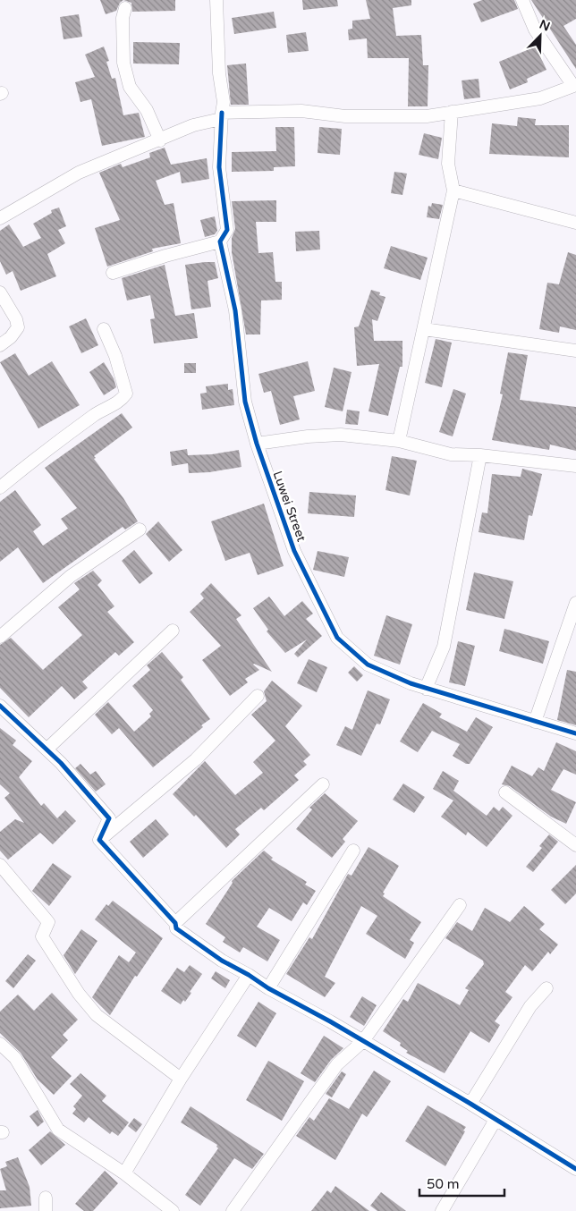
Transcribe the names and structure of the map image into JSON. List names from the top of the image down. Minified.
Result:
{"streets":{"street":["Luwei Street"]},"scale_bar":"50 m","north":"top right"}
